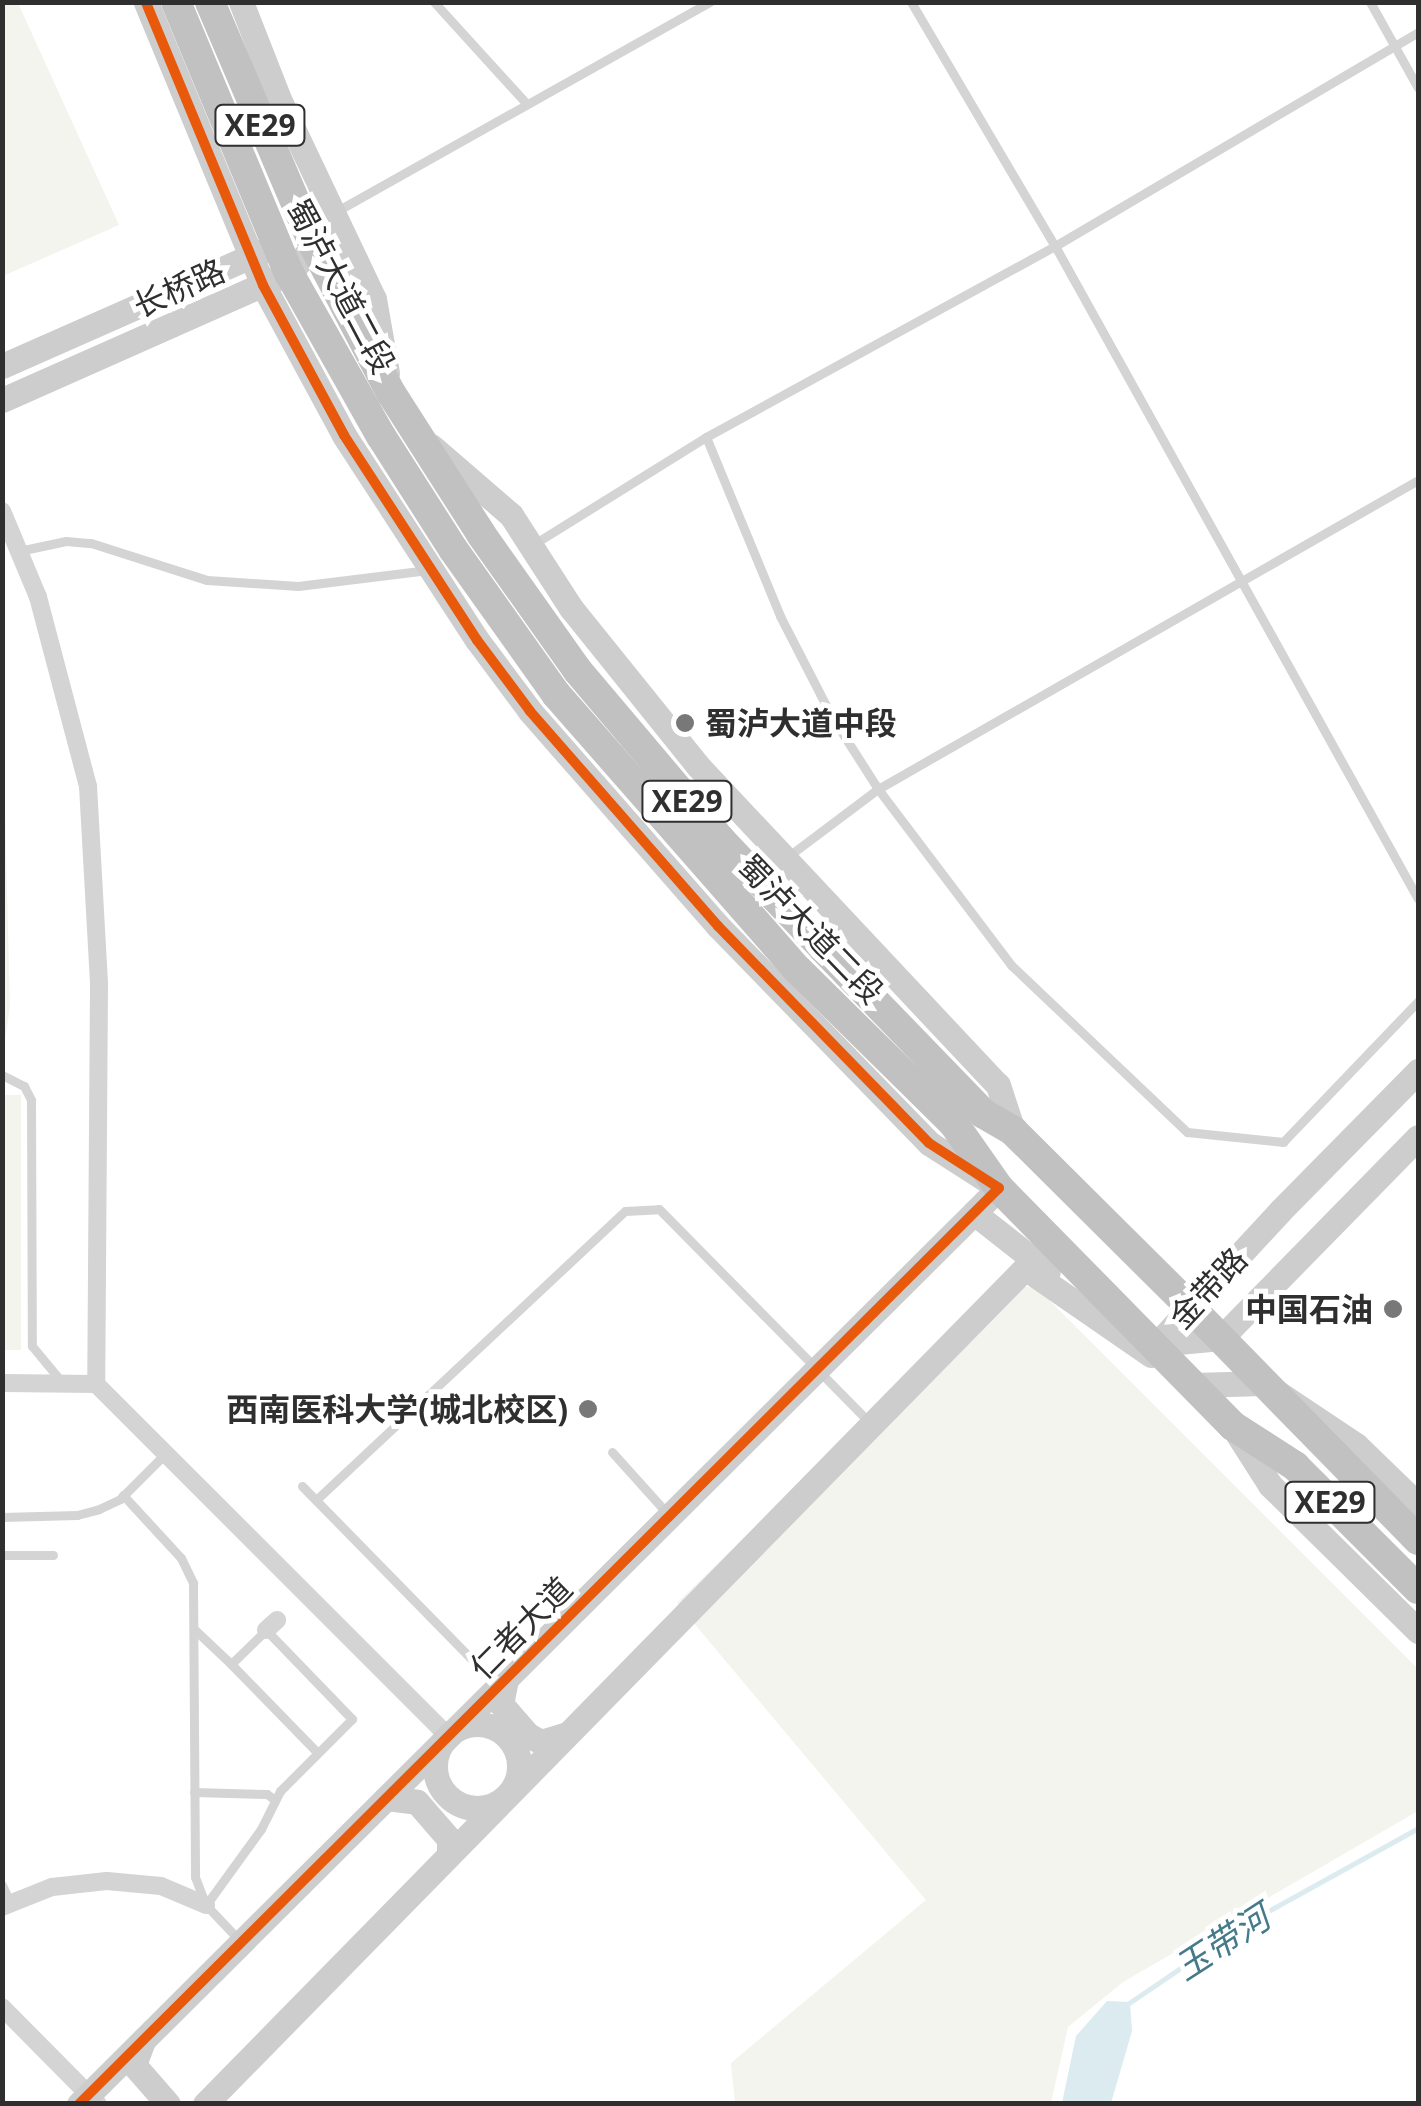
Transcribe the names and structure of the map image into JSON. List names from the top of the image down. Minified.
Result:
{"streets":{"highway":["XE29","蜀泸大道二段"],"street":["长桥路","金带路","仁者大道"]},"crossings":[["蜀泸大道二段","长桥路"],["蜀泸大道二段","金带路"],["蜀泸大道二段","仁者大道"]],"water":["玉带河"],"places":["蜀泸大道中段","中国石油","西南医科大学(城北校区)"]}
